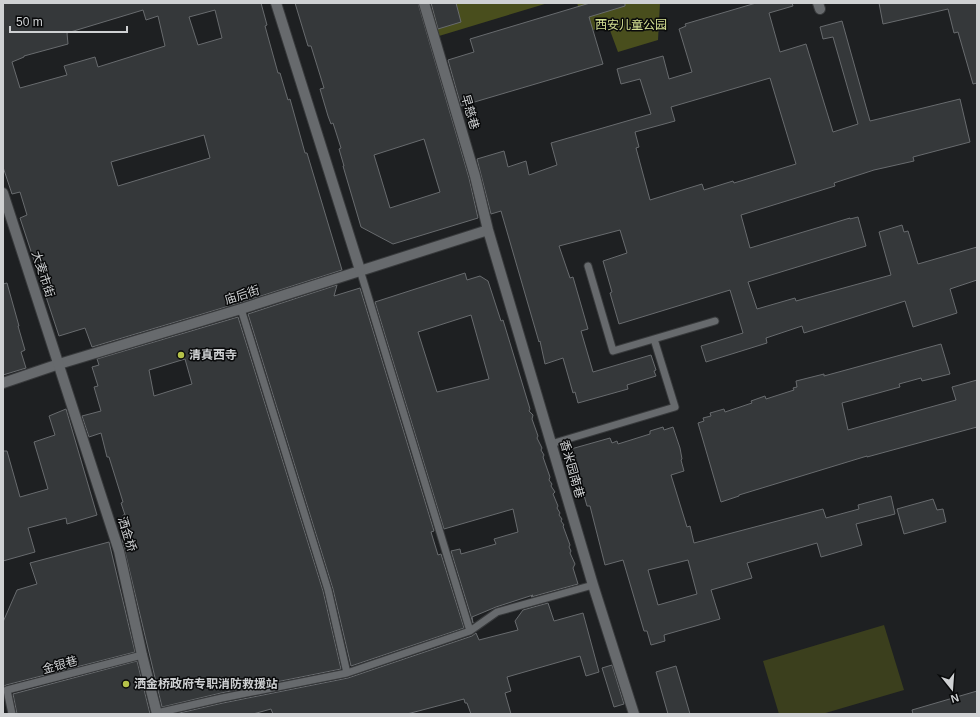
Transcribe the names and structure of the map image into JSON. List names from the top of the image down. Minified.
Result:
{"streets":{"street":["早慈巷","大麦市街","庙后街","香米园南巷","洒金桥"],"lane":["金银巷"]},"crossings":[["早慈巷","庙后街"],["早慈巷","香米园南巷"],["大麦市街","庙后街"],["大麦市街","洒金桥"],["庙后街","香米园南巷"],["庙后街","洒金桥"],["洒金桥","金银巷"]],"parks":["西安儿童公园"],"places":["清真西寺","洒金桥政府专职消防救援站"],"scale_bar":"50 m","north":"bottom"}
